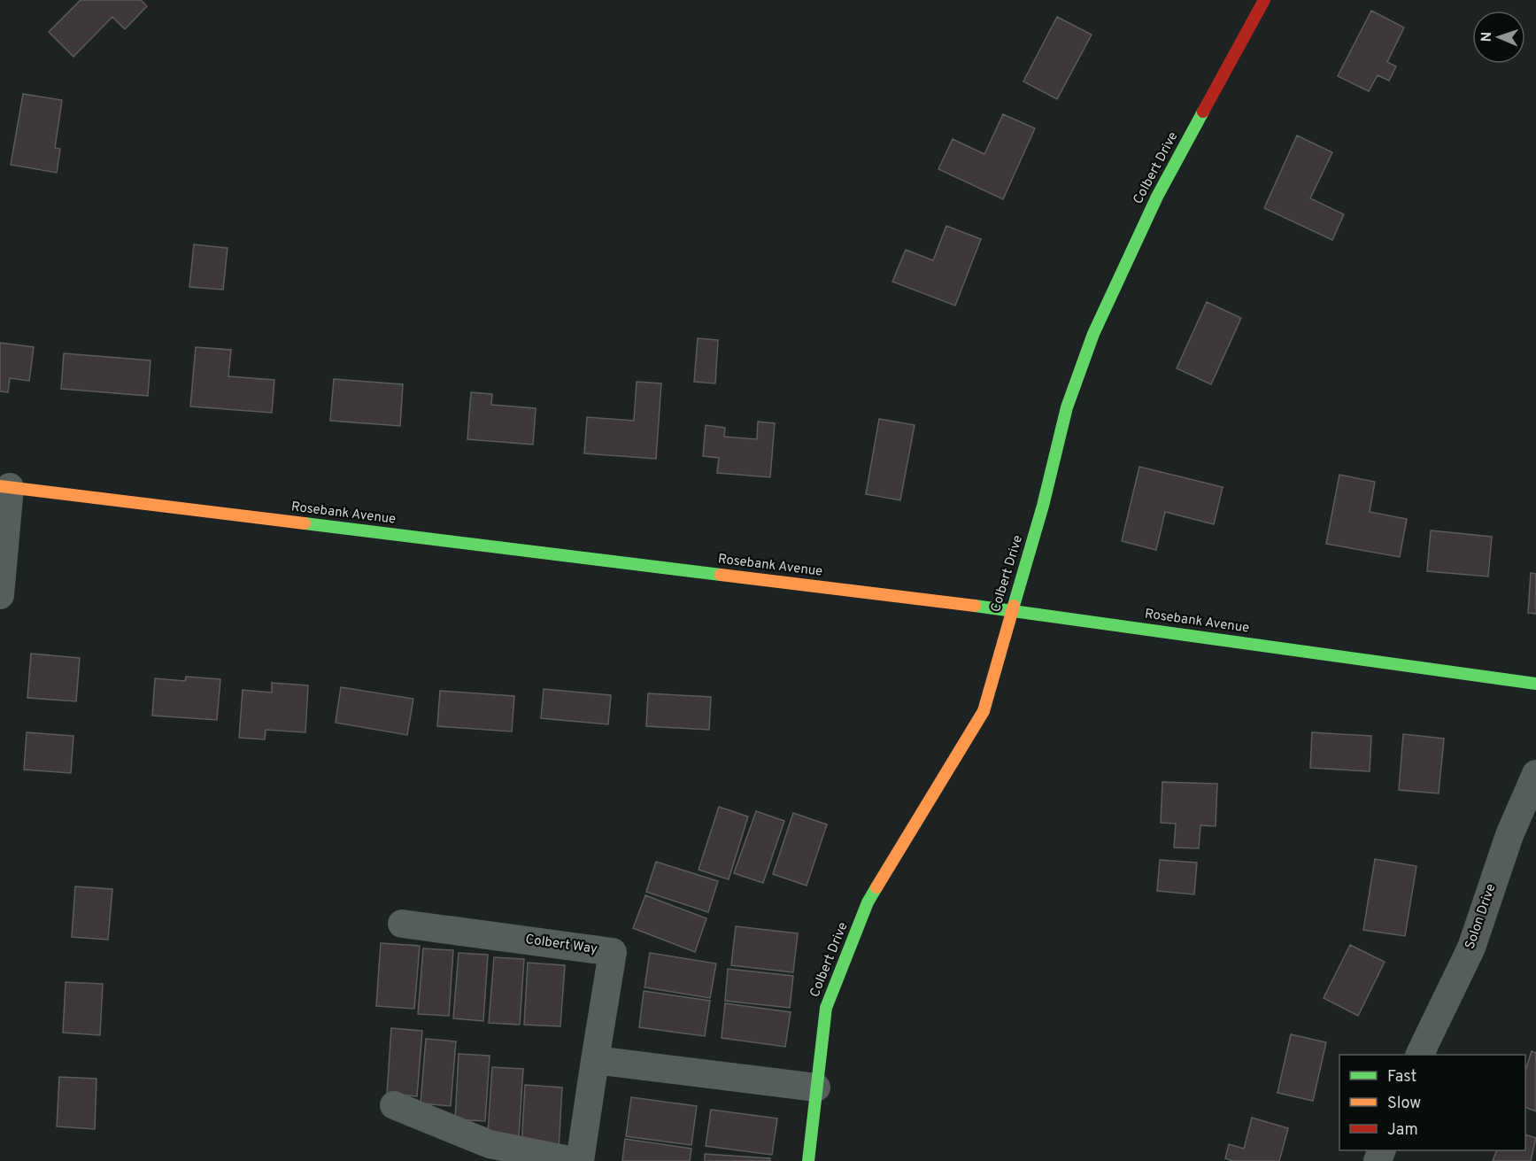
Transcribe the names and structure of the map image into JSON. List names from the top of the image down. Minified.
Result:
{"streets":{"street":["Colbert Drive","Rosebank Avenue","Solon Drive","Colbert Way"]},"crossings":[["Colbert Drive","Rosebank Avenue"]],"legend":["Fast","Slow","Jam"],"north":"left"}
